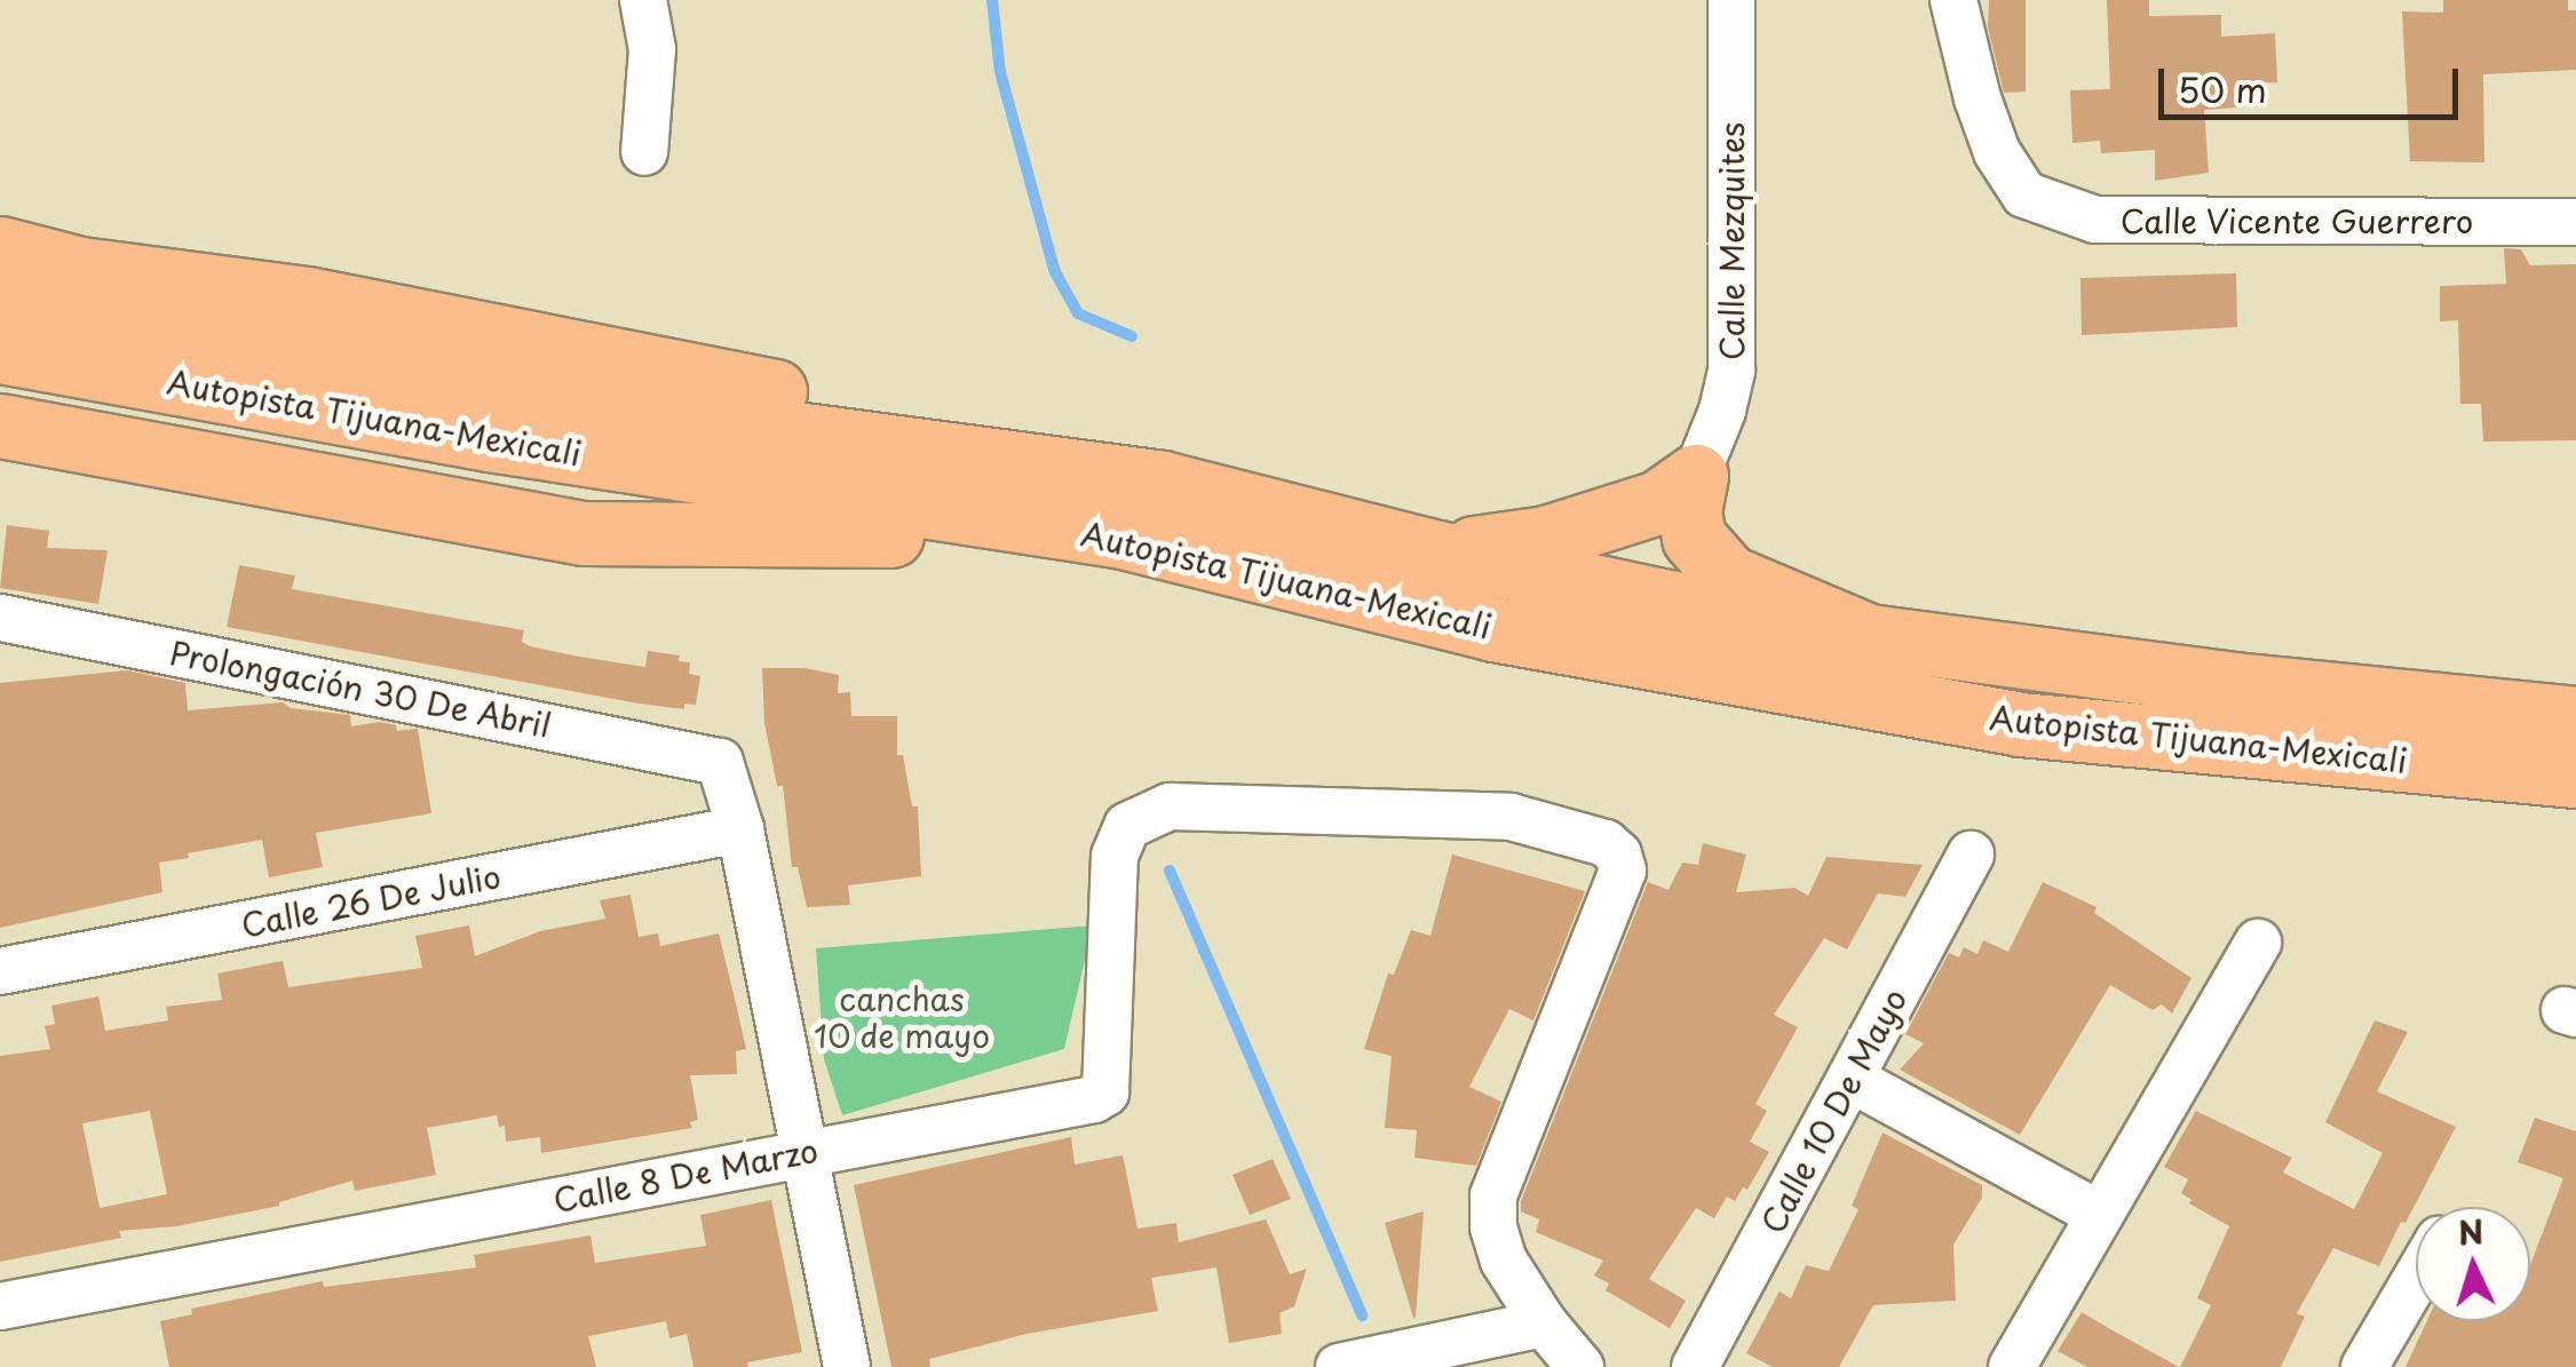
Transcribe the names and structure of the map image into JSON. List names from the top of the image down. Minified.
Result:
{"streets":{"highway":["Autopista Tijuana-Mexicali"],"street":["Calle Vicente Guerrero","Calle Mezquites","Prolongación 30 De Abril","Calle 26 De Julio","Calle 10 De Mayo","Calle 8 De Marzo"]},"crossings":[["Prolongación 30 De Abril","Calle 26 De Julio"]],"parks":["canchas 10 de mayo"],"scale_bar":"50 m","north":"top"}
